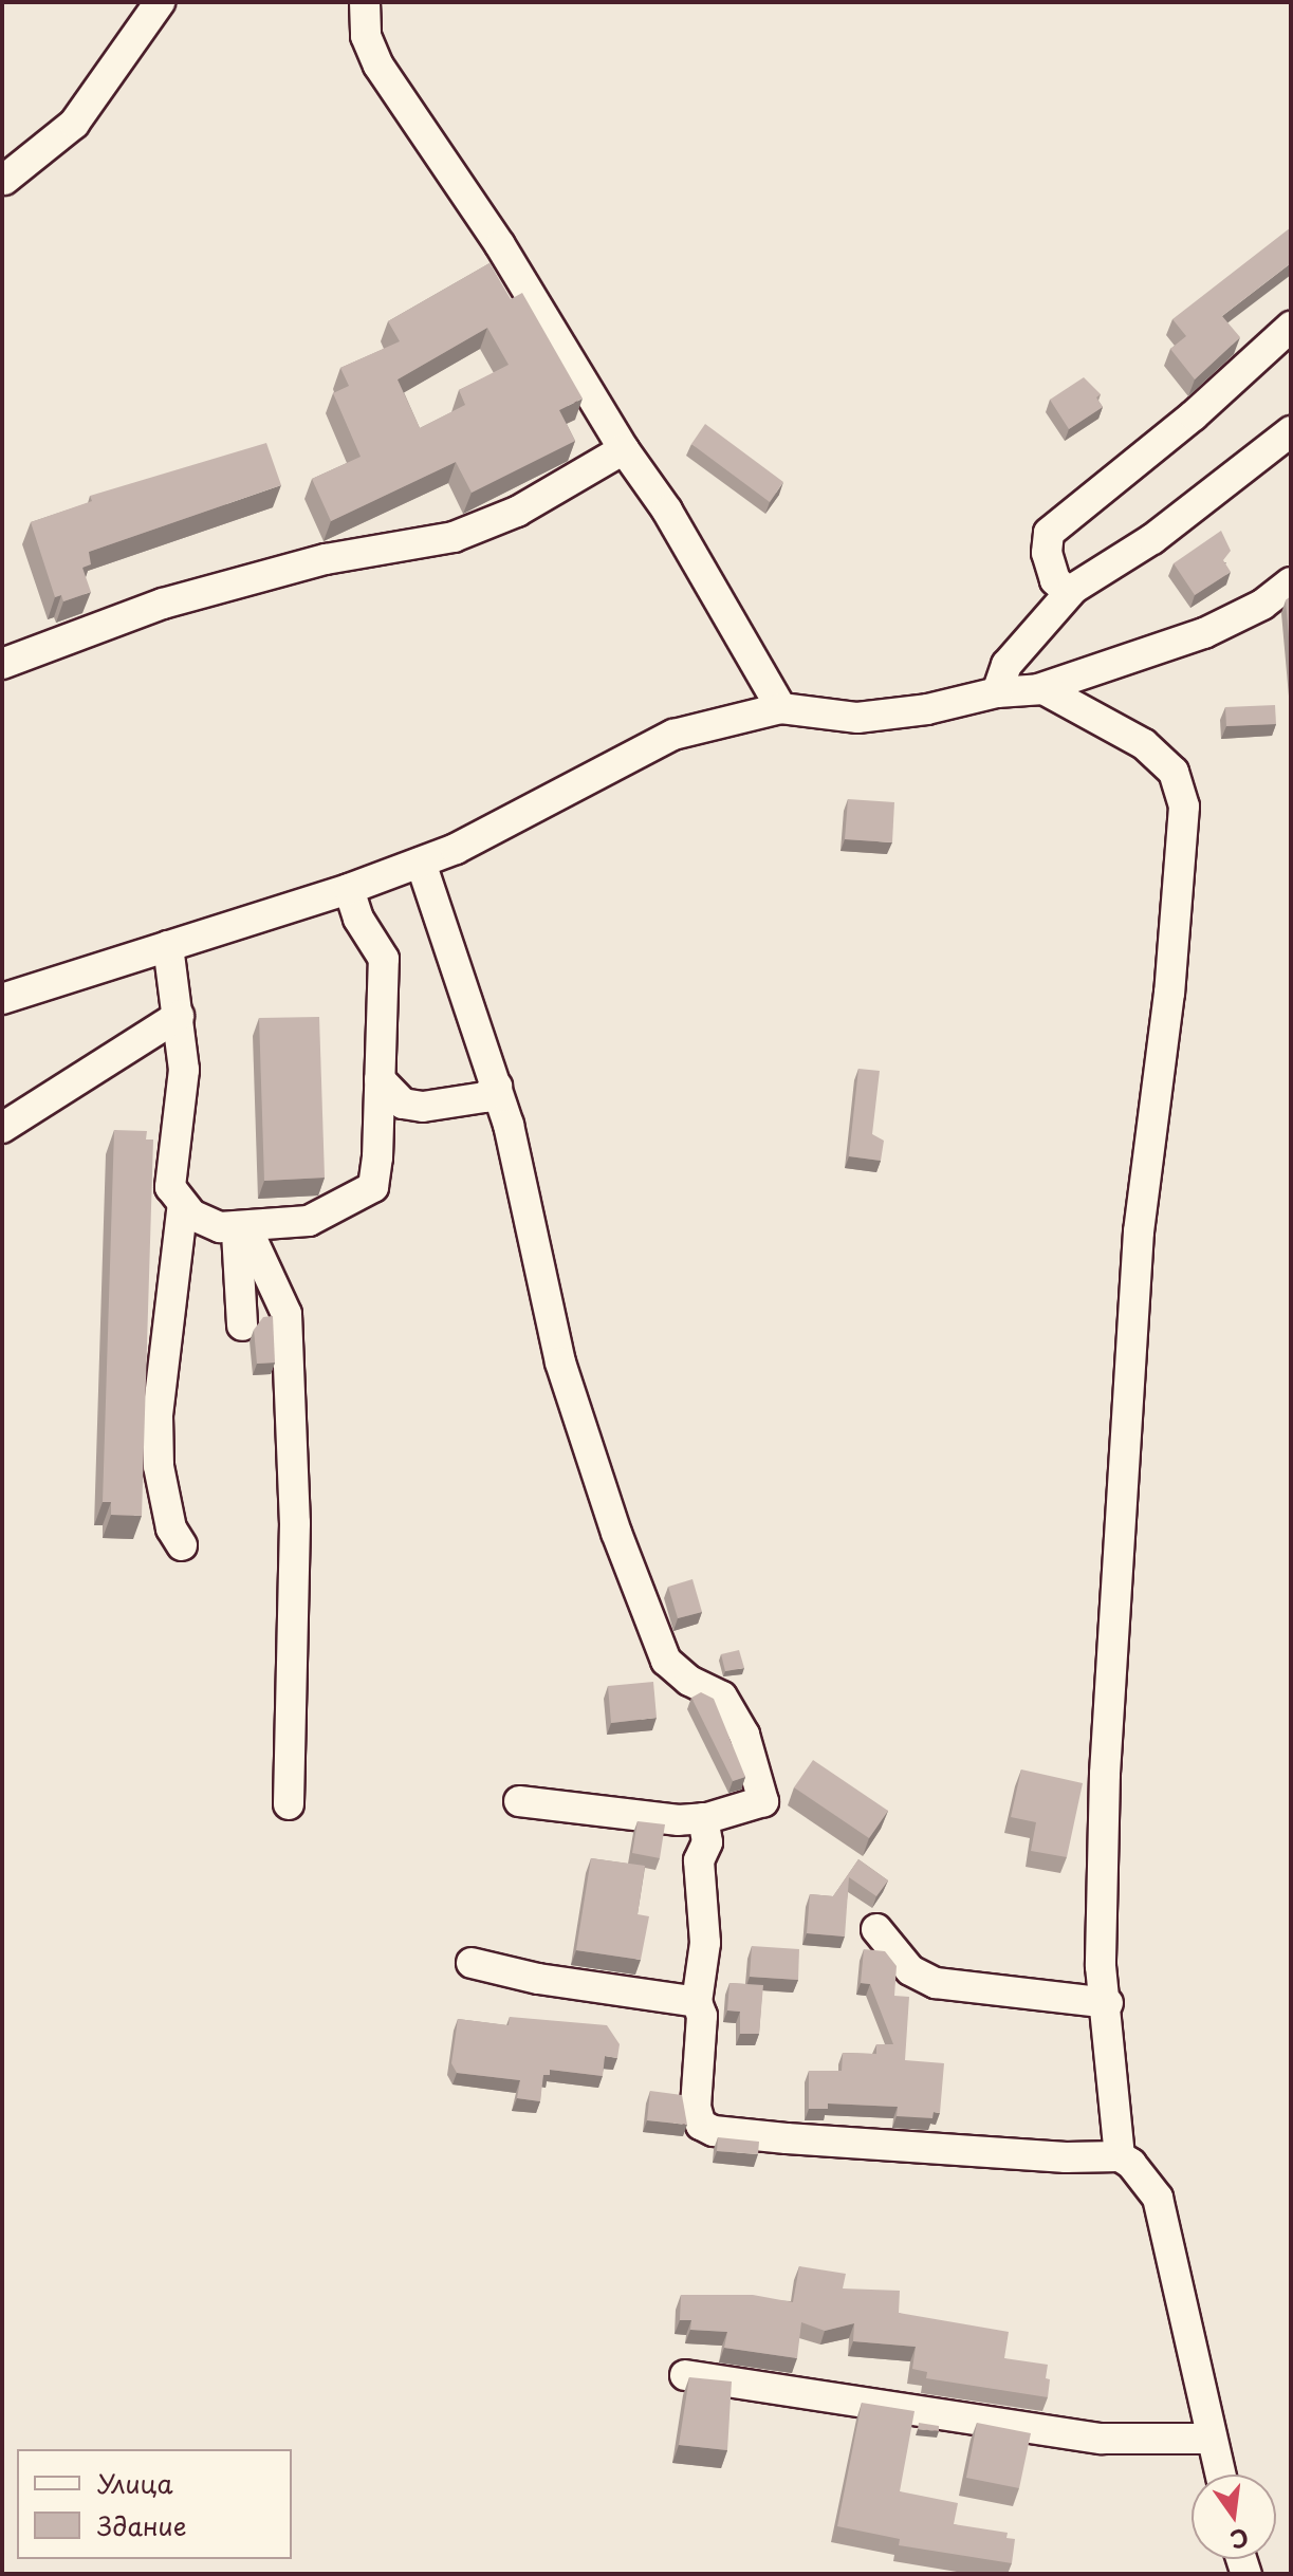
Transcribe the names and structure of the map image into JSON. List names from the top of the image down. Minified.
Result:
{"legend":["Улица","Здание"],"north":"bottom"}
